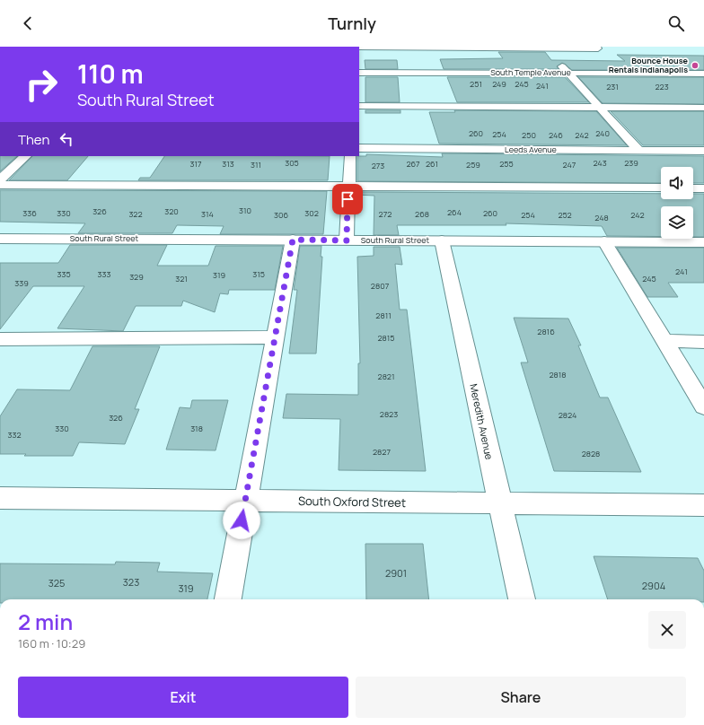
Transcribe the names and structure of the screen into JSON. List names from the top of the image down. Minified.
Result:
{"streets":{"street":["South Temple Avenue","Leeds Avenue","South Rural Street","Meredith Avenue","South Oxford Street"]},"crossings":[["South Rural Street","Meredith Avenue"],["Meredith Avenue","South Oxford Street"]],"places":["Bounce House Rentals Indianapolis"],"house_numbers":["251","249","245","241","231","223","260","240","254","250","246","242","305","243","239","317","313","267","261","255","311","259","247","273","310","326","320","264","336","330","302","260","322","314","272","268","306","254","252","242","248","241","335","333","315","319","329","321","245","339","2807","2811","2816","2815","2818","2821","2823","2824","326","330","318","332","2827","2828","2901","323","325","2904","319"],"page":{"header":"Turnly","turn":["110 m","South Rural Street"],"then":"Then","heading":["2 min","160 m · 10:29"],"buttons":["Exit","Share"]}}
